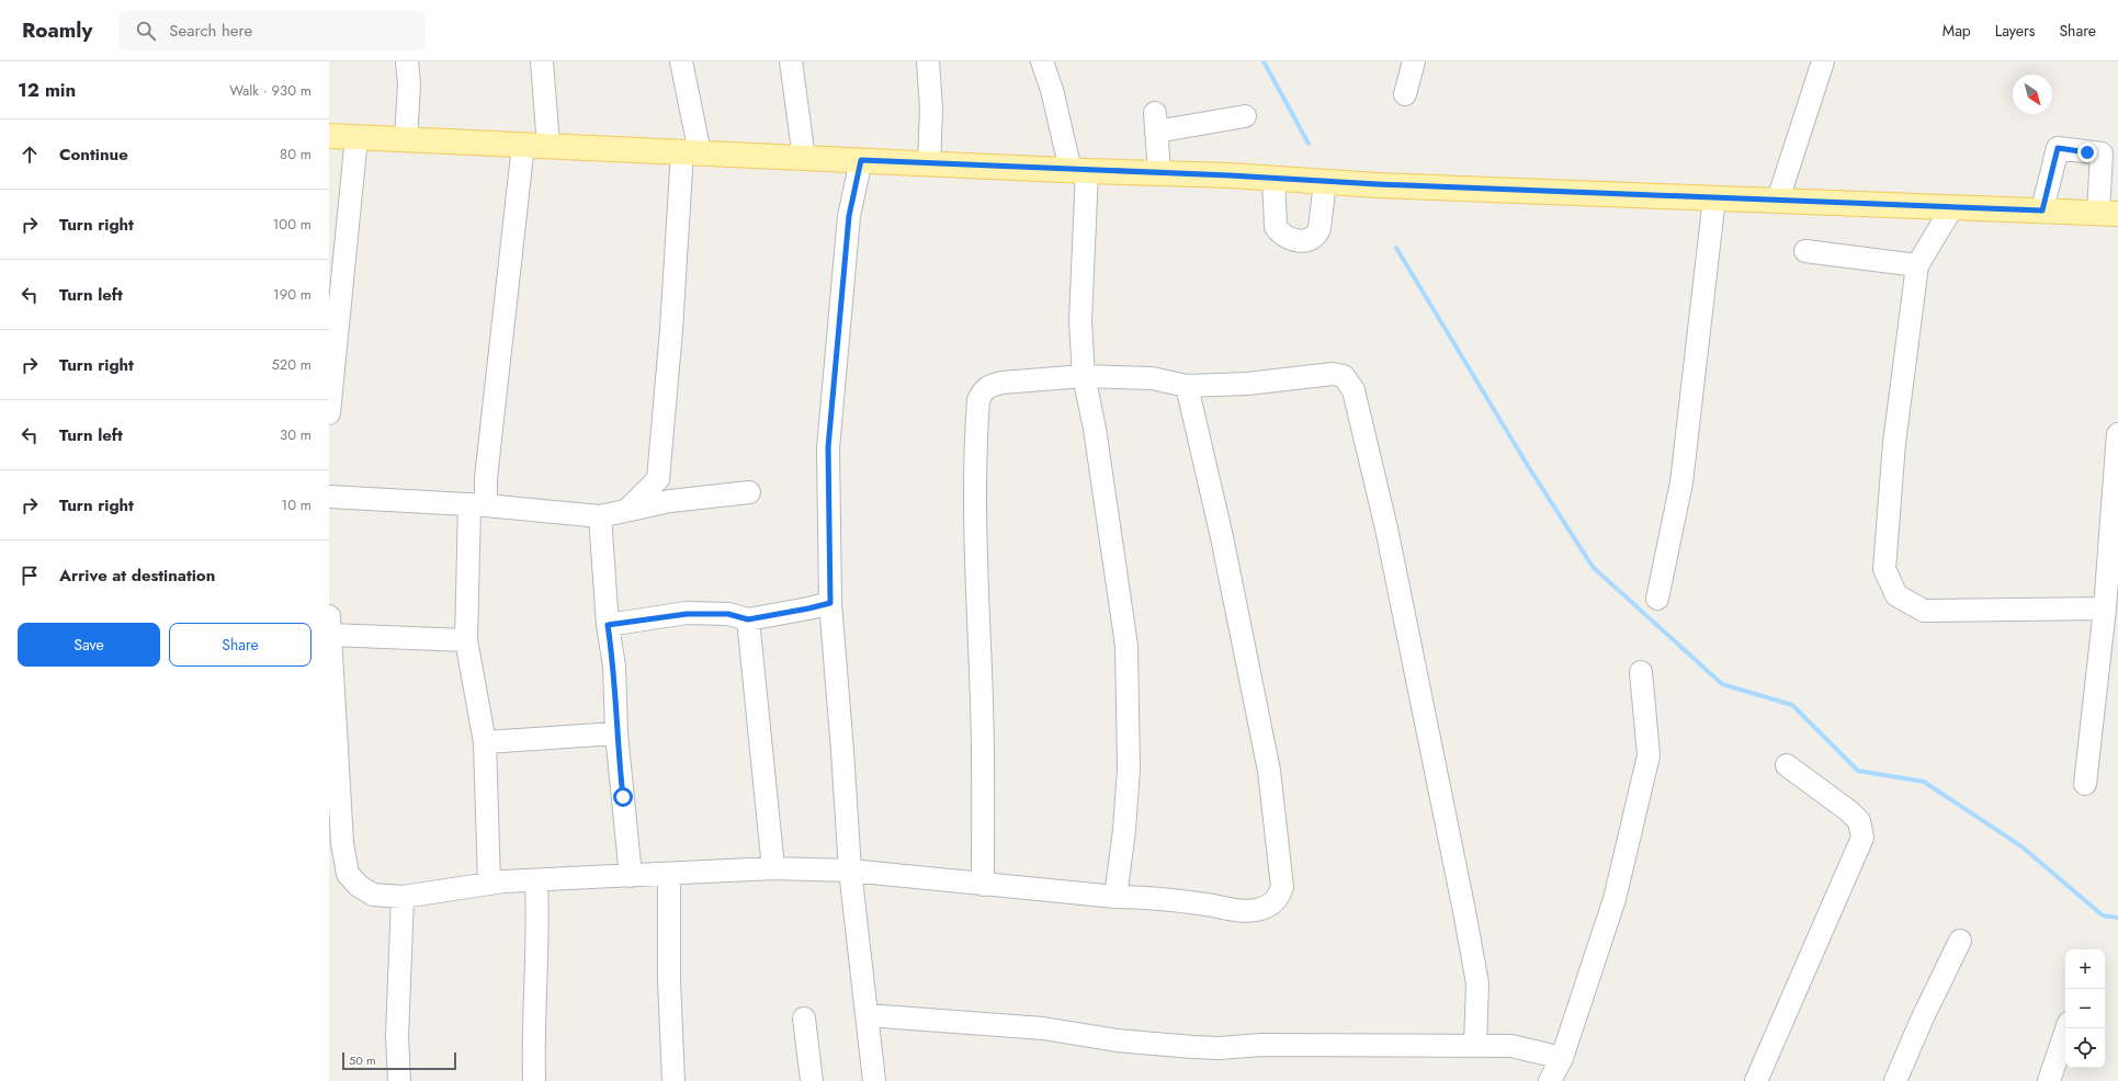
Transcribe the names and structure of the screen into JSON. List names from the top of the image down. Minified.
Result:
{"scale_bar":"50 m","north":"bottom right","page":{"header":"Roamly","search":"Search here","nav":["Map","Layers","Share"],"heading":["12 min","Walk · 930 m"],"list":[["Continue","80 m"],["Turn right","100 m"],["Turn left","190 m"],["Turn right","520 m"],["Turn left","30 m"],["Turn right","10 m"],"Arrive at destination"],"buttons":["Save","Share"],"map_buttons":["+","−"],"scale":"50 m"}}
